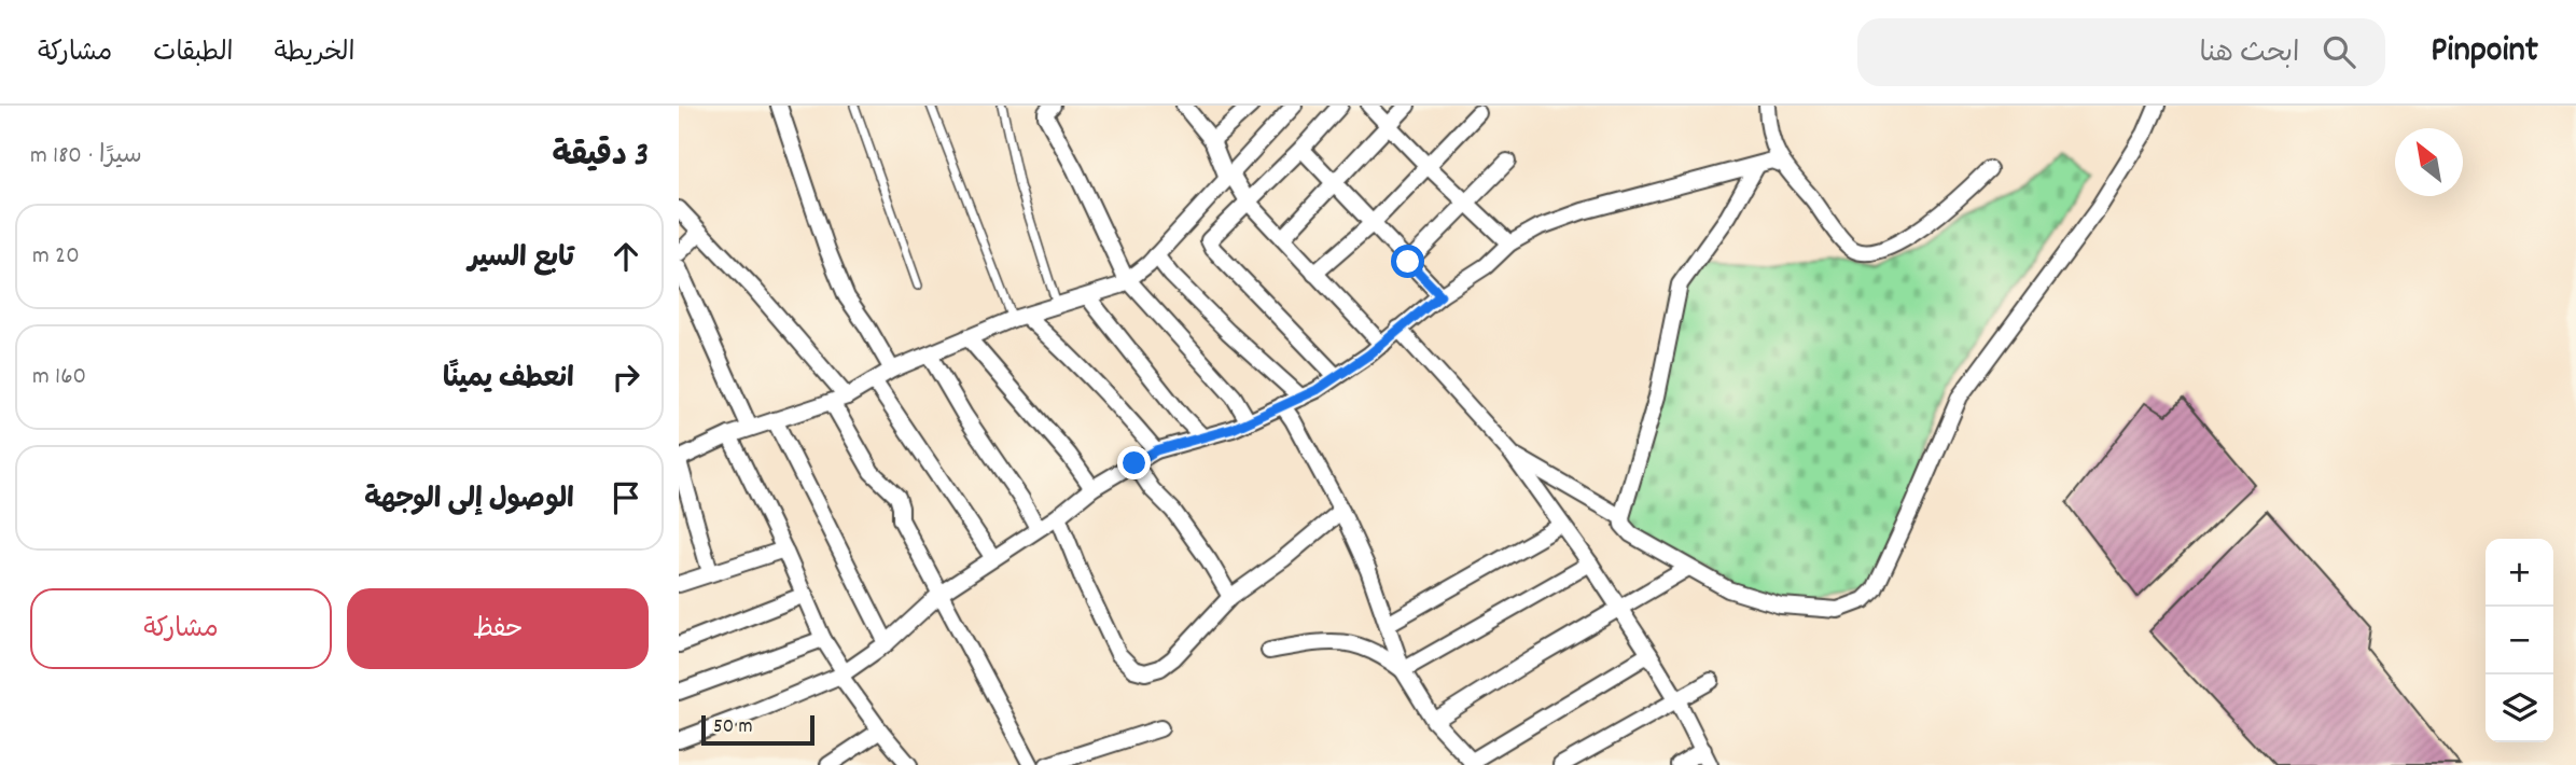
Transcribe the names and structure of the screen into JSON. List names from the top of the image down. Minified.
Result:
{"scale_bar":"50 m","north":"top left","page":{"header":"Pinpoint","search":"ابحث هنا","nav":["الخريطة","الطبقات","مشاركة"],"heading":["3 دقيقة","سيرًا · 180 m"],"list":[["تابع السير","20 m"],["انعطف يمينًا","160 m"],"الوصول إلى الوجهة"],"map_buttons":["+","−"],"buttons":["حفظ","مشاركة"],"scale":"50 m"}}
